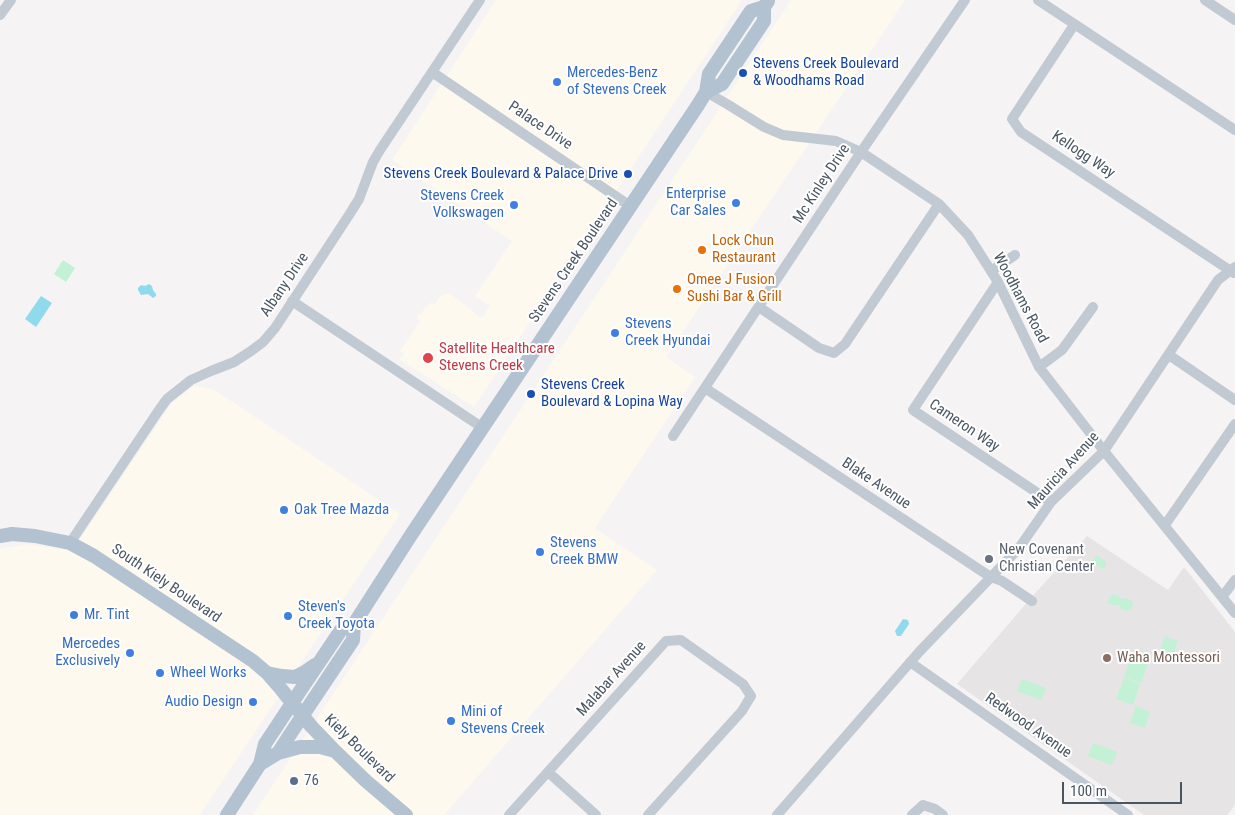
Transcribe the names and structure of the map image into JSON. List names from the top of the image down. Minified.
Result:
{"streets":{"main road":["Stevens Creek Boulevard","South Kiely Boulevard","Kiely Boulevard"],"street":["Palace Drive","Kellogg Way","Mc Kinley Drive","Albany Drive","Woodhams Road","Cameron Way","Mauricia Avenue","Blake Avenue","Malabar Avenue","Redwood Avenue"]},"crossings":[["Palace Drive","Stevens Creek Boulevard"],["Palace Drive","Albany Drive"],["Kellogg Way","Mauricia Avenue"],["Mc Kinley Drive","Woodhams Road"],["Mc Kinley Drive","Blake Avenue"],["Stevens Creek Boulevard","Woodhams Road"],["Stevens Creek Boulevard","South Kiely Boulevard"],["Stevens Creek Boulevard","Kiely Boulevard"],["Albany Drive","South Kiely Boulevard"],["Woodhams Road","Cameron Way"],["Woodhams Road","Mauricia Avenue"],["Cameron Way","Mauricia Avenue"],["Mauricia Avenue","Blake Avenue"],["Mauricia Avenue","Redwood Avenue"],["South Kiely Boulevard","Kiely Boulevard"]],"places":["Stevens Creek Boulevard & Woodhams Road","Mercedes-Benz of Stevens Creek","Stevens Creek Boulevard & Palace Drive","Enterprise Car Sales","Stevens Creek Volkswagen","Lock Chun Restaurant","Omee J Fusion Sushi Bar & Grill","Stevens Creek Hyundai","Satellite Healthcare Stevens Creek","Stevens Creek Boulevard & Lopina Way","Oak Tree Mazda","Stevens Creek BMW","New Covenant Christian Center","Mr. Tint","Steven's Creek Toyota","Mercedes Exclusively","Waha Montessori","Wheel Works","Audio Design","Mini of Stevens Creek","76"],"scale_bar":"100 m"}
